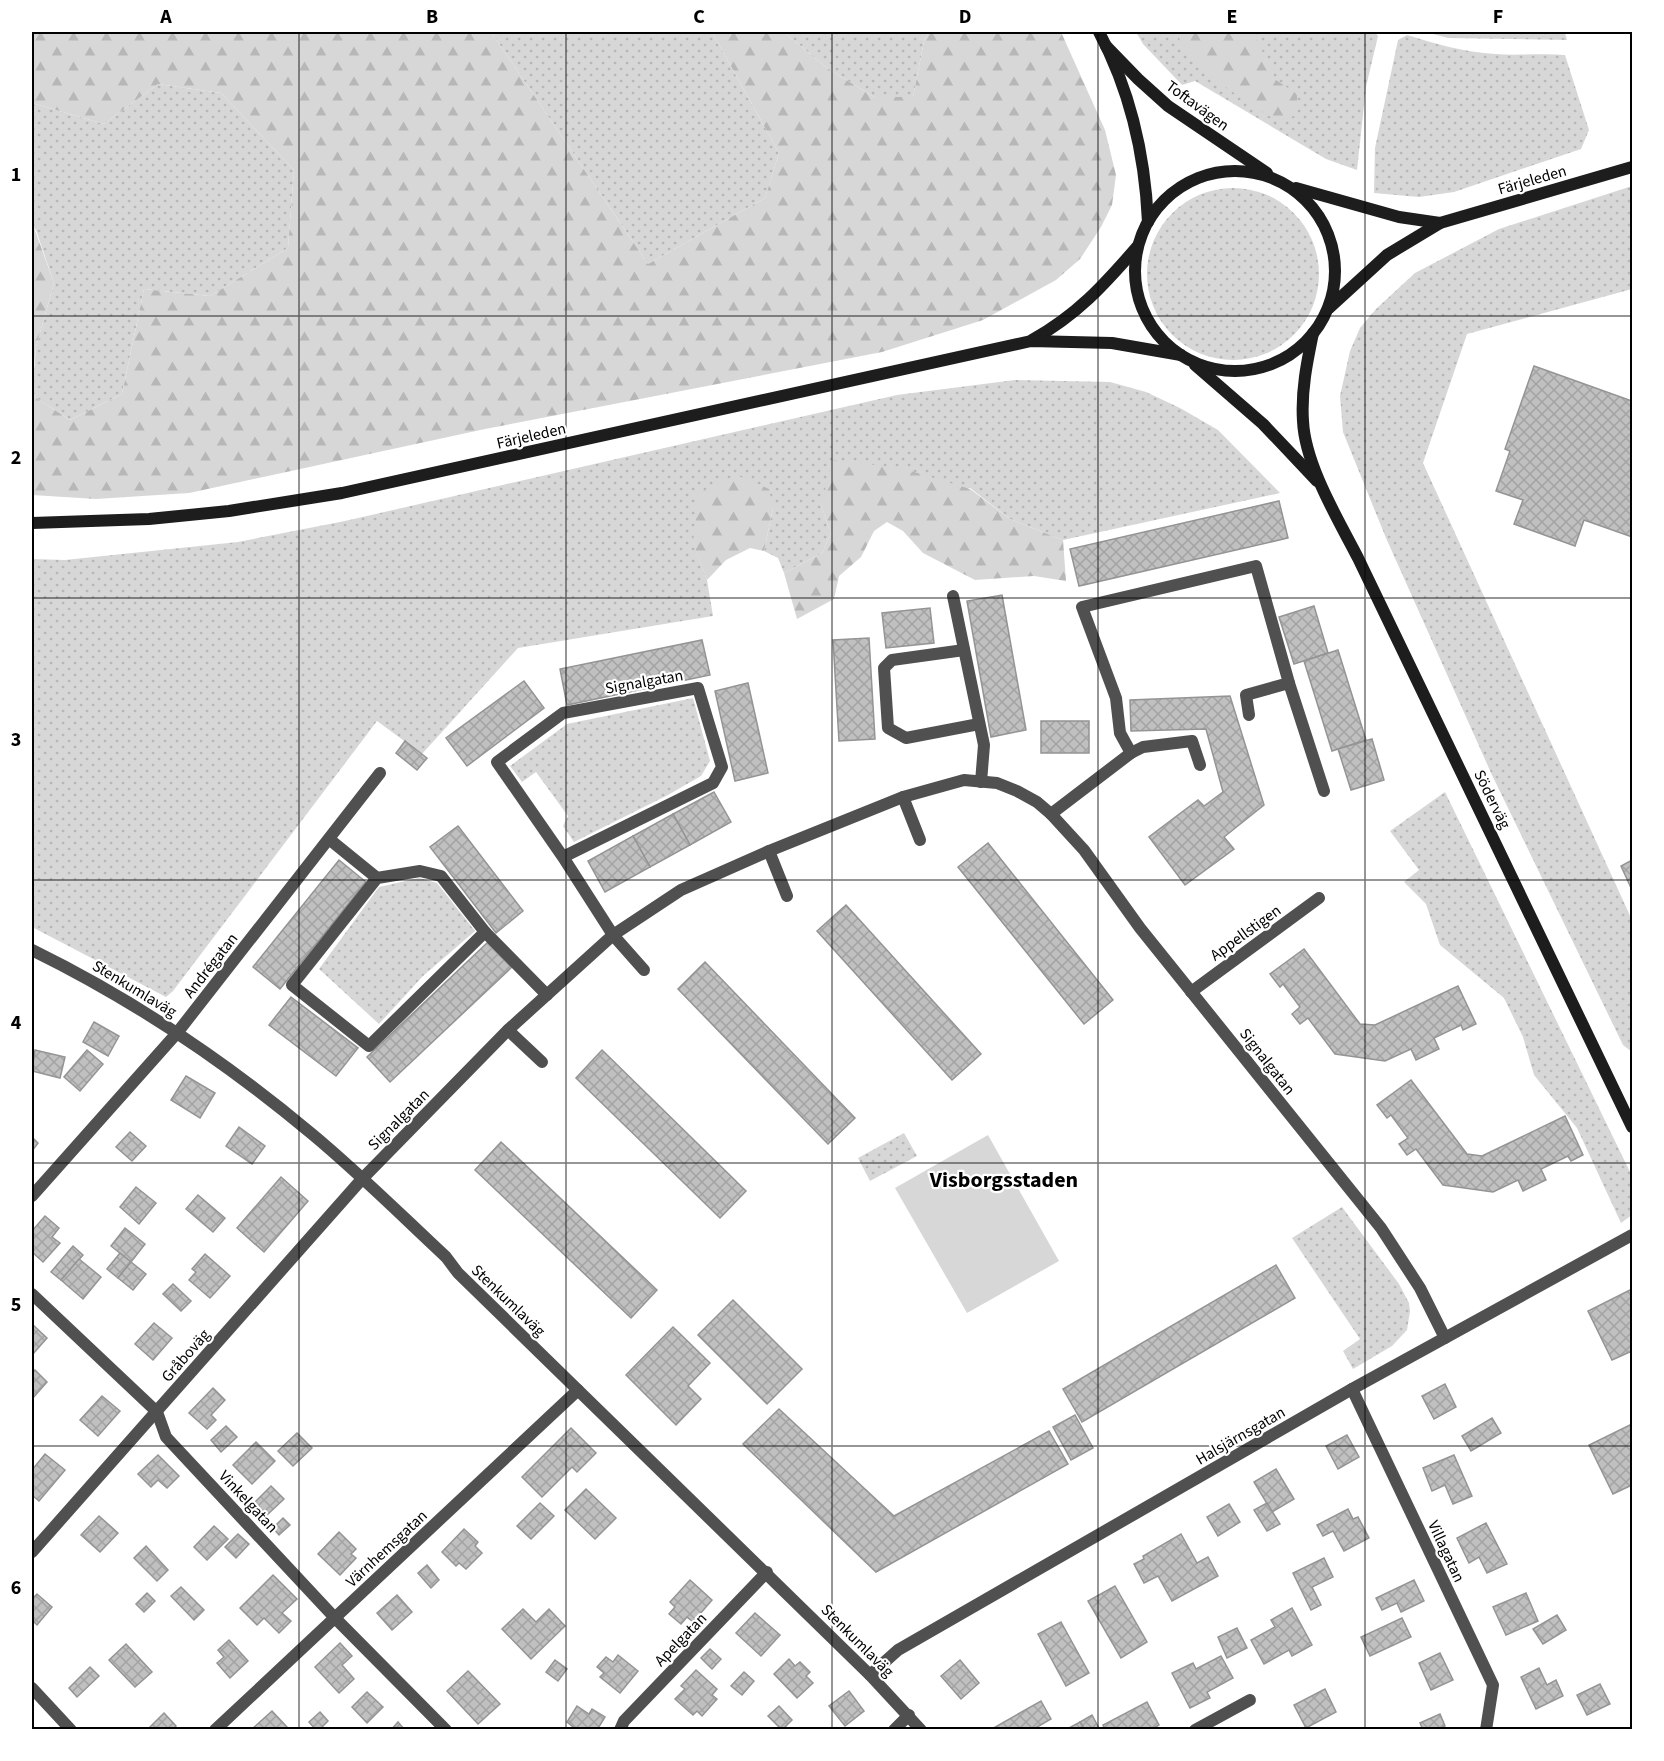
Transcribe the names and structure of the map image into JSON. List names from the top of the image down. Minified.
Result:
{"streets":{"main road":["Toftavägen","Färjeleden","Söderväg"],"street":["Signalgatan","Appellstigen","Andrégatan","Stenkumlaväg","Gråboväg","Halsjärnsgatan","Vinkelgatan","Värnhemsgatan","Villagatan","Apelgatan"]},"crossings":[["Toftavägen","Färjeleden"],["Toftavägen","Söderväg"],["Färjeleden","Söderväg"],["Signalgatan","Appellstigen"],["Signalgatan","Stenkumlaväg"],["Signalgatan","Gråboväg"],["Signalgatan","Halsjärnsgatan"],["Andrégatan","Stenkumlaväg"],["Stenkumlaväg","Gråboväg"],["Stenkumlaväg","Halsjärnsgatan"],["Stenkumlaväg","Värnhemsgatan"],["Stenkumlaväg","Apelgatan"],["Gråboväg","Vinkelgatan"],["Halsjärnsgatan","Villagatan"],["Vinkelgatan","Värnhemsgatan"]],"districts":["Visborgsstaden"],"grid":{"columns":["A","B","C","D","E","F"],"rows":["1","2","3","4","5","6"]}}
